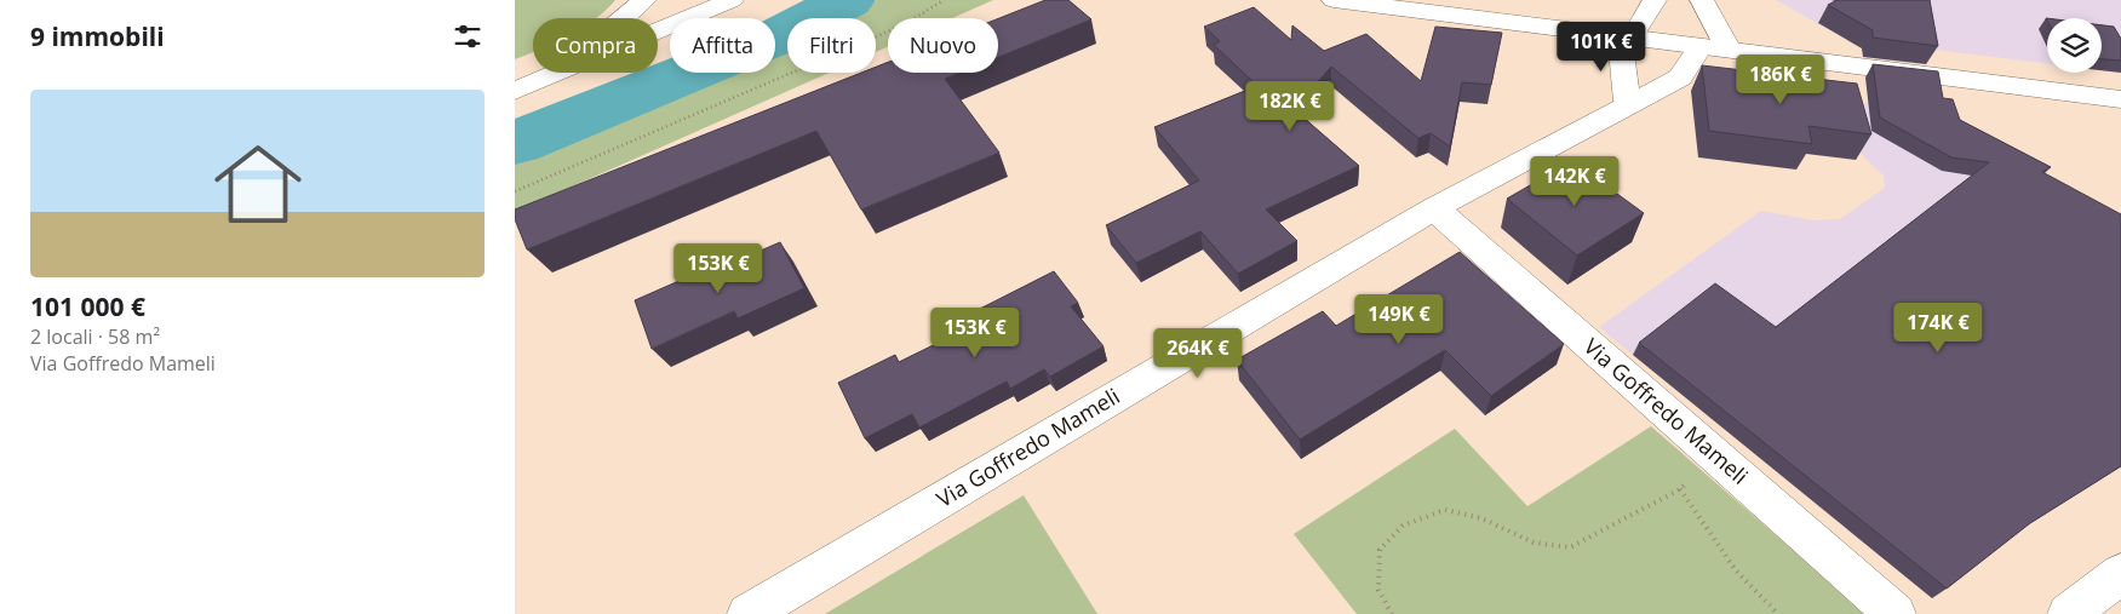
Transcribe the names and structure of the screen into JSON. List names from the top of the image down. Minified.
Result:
{"streets":{"main road":["Via Goffredo Mameli"]},"page":{"heading":"9 immobili","chip":["Compra","Affitta","Filtri","Nuovo"],"price":["101K €","186K €","182K €","142K €","153K €","149K €","174K €","153K €","264K €"],"list":[{"name":"101 000 €","note":"2 locali · 58 m² · Via Goffredo Mameli"}]}}
